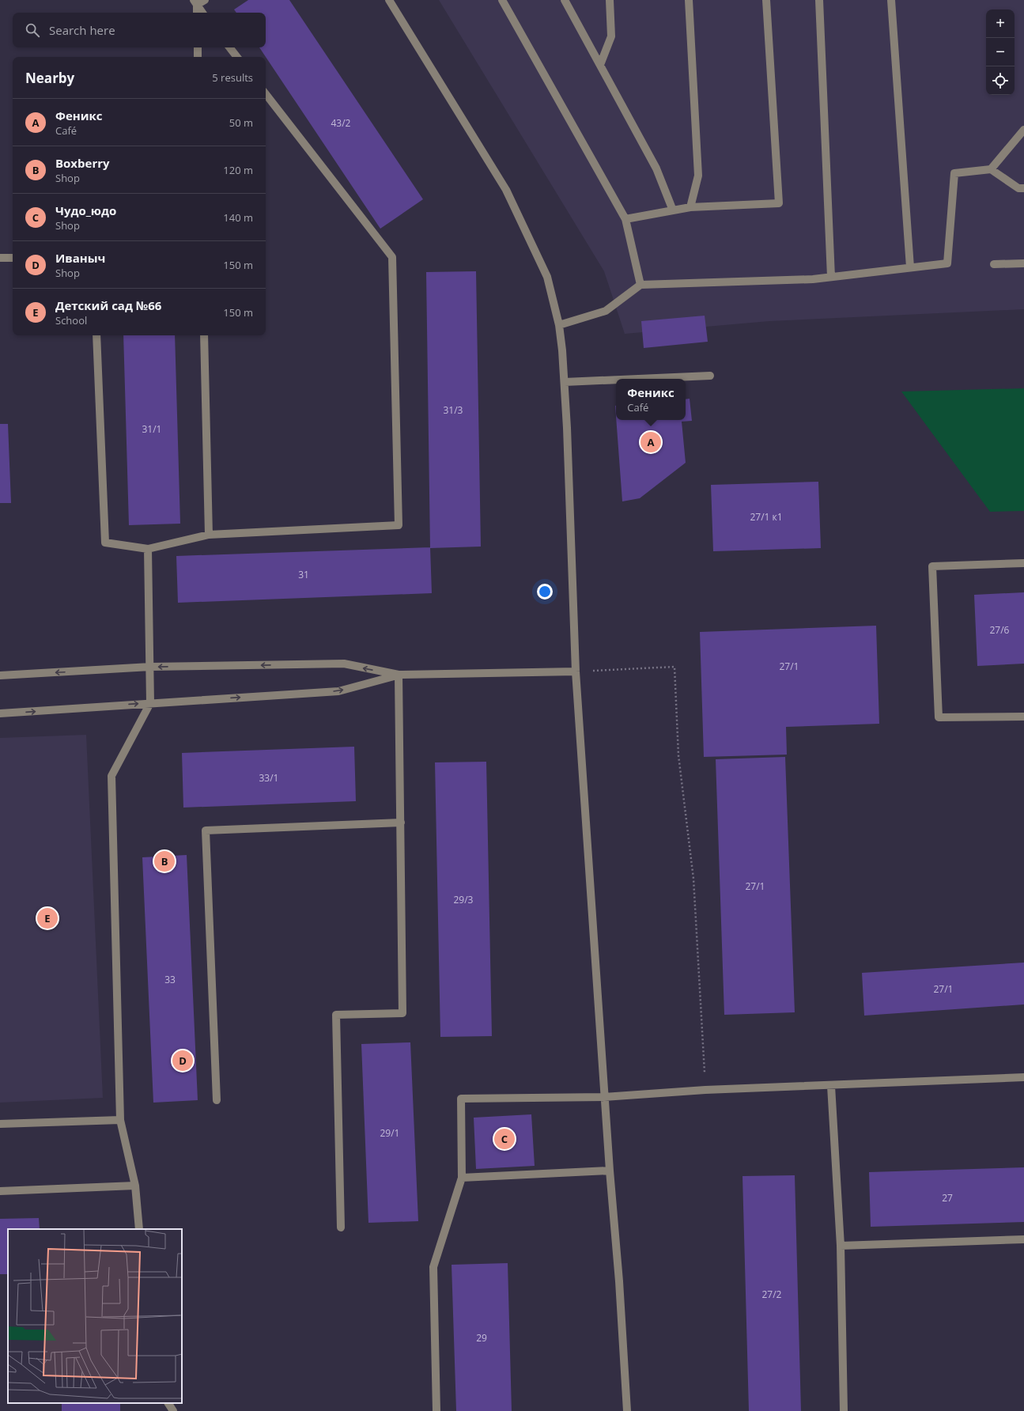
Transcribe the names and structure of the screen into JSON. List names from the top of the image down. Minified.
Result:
{"house_numbers":["43/2","31/3","31/1","27/1 к1","31","27/6","27/1","33/1","27/1","29/3","33","27/1","29/1","27","27/2","29"],"page":{"map_buttons":["+","−"],"search":"Search here","heading":["Nearby","5 results"],"list":[{"mark":"A","name":"Феникс","note":"Café","value":"50 m"},{"mark":"B","name":"Boxberry","note":"Shop","value":"120 m"},{"mark":"C","name":"Чудо_юдо","note":"Shop","value":"140 m"},{"mark":"D","name":"Иваныч","note":"Shop","value":"150 m"},{"mark":"E","name":"Детский сад №66","note":"School","value":"150 m"}],"popup":["Феникс","Café"],"pins":["A","B","E","D","C"]}}
